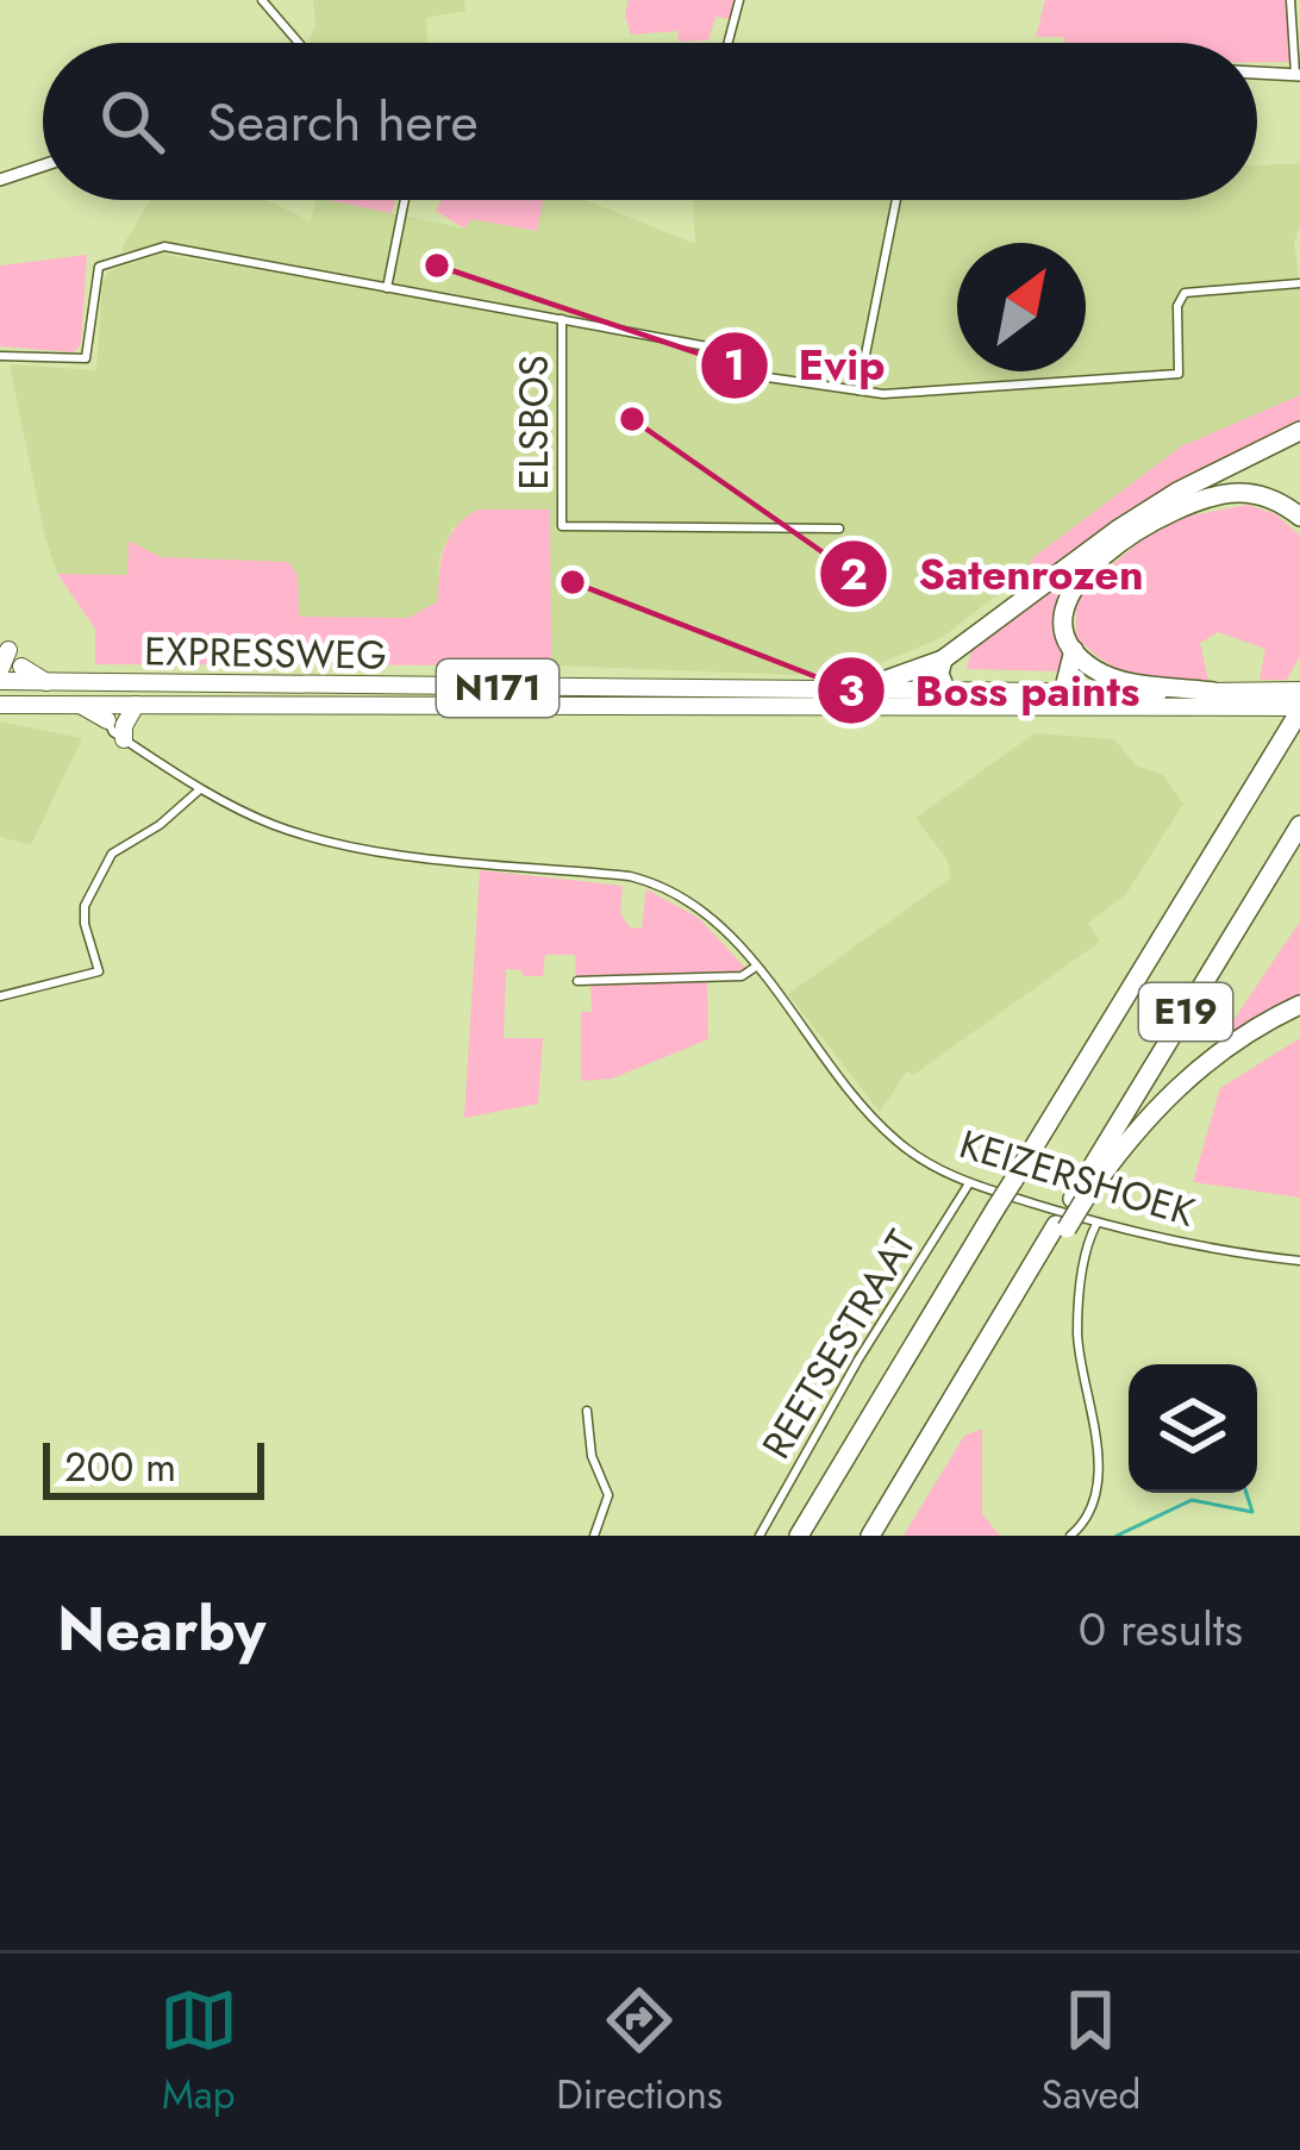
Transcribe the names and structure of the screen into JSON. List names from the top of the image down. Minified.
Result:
{"streets":{"highway":["EXPRESSWEG","N171","E19"],"street":["ELSBOS","KEIZERSHOEK","REETSESTRAAT"]},"crossings":[["EXPRESSWEG","E19"],["EXPRESSWEG","KEIZERSHOEK"],["KEIZERSHOEK","REETSESTRAAT"]],"places":["Evip","Satenrozen","Boss paints"],"scale_bar":"200 m","north":"top right","page":{"search":"Search here","scale":"200 m","heading":["Nearby","0 results"],"nav":["Map","Directions","Saved"]}}
